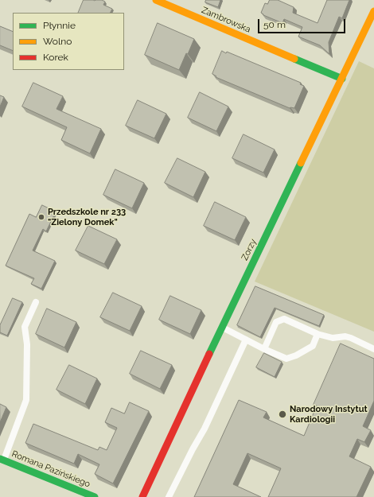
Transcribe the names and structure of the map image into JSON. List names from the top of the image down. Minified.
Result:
{"streets":{"street":["Zambrowska","Zorzy","Romana Pazińskiego"]},"crossings":[["Zambrowska","Zorzy"]],"places":["Przedszkole nr 233 \"Zielony Domek\"","Narodowy Instytut Kardiologii"],"legend":["Płynnie","Wolno","Korek"],"scale_bar":"50 m"}
